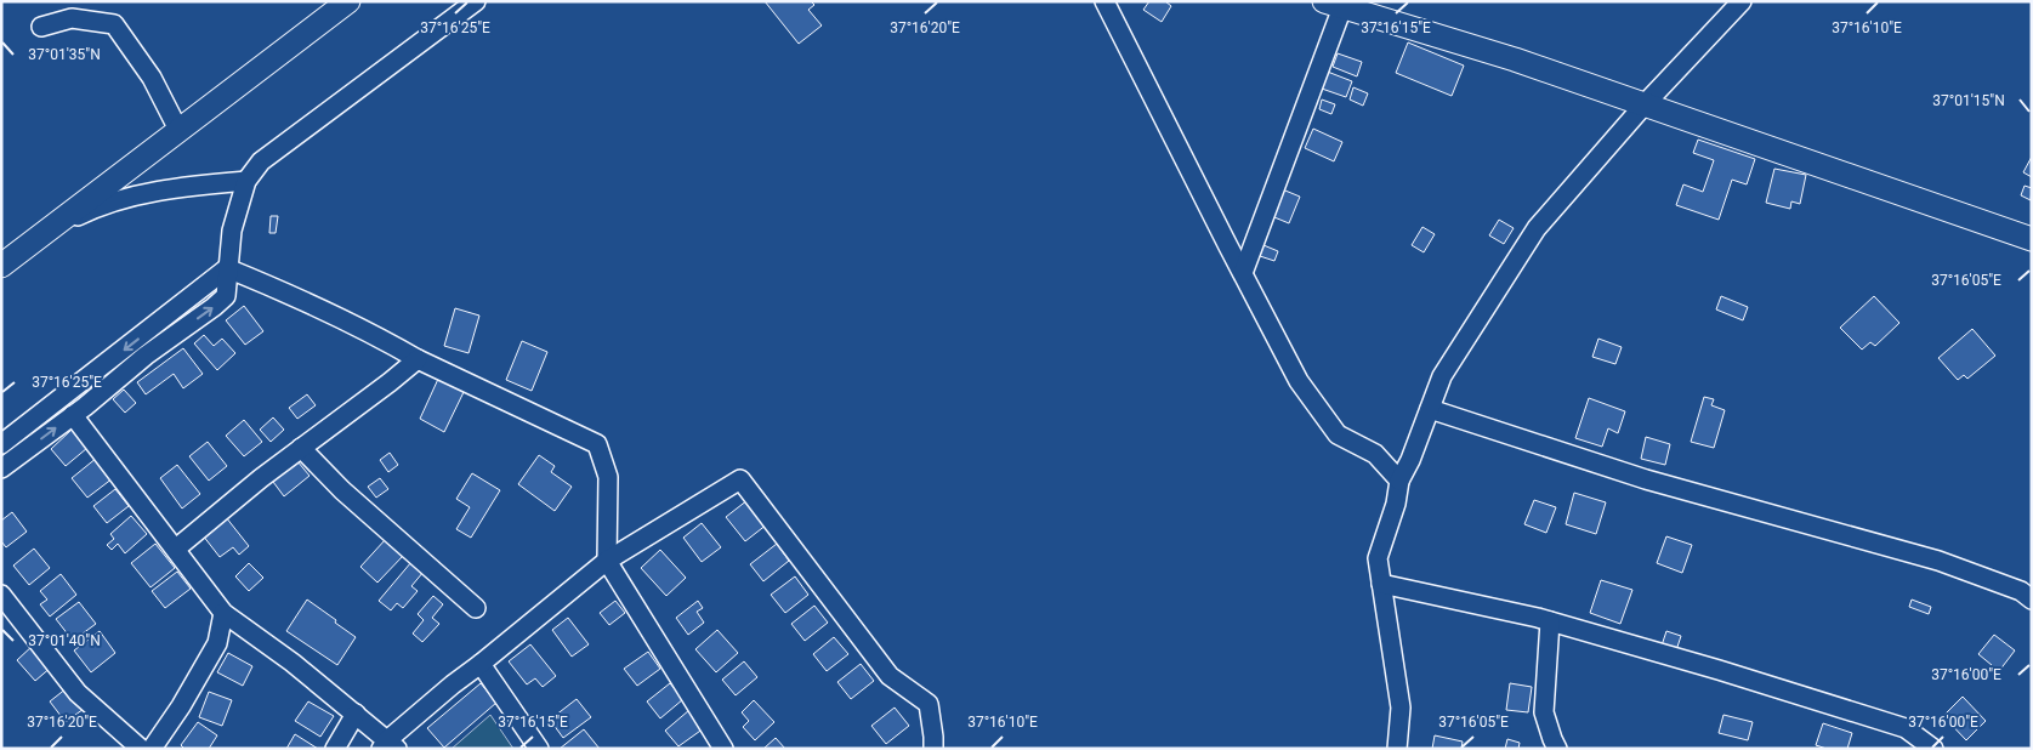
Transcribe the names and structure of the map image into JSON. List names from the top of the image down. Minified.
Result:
{"coordinates":["37°16'25\"E","37°16'20\"E","37°16'15\"E","37°16'10\"E","37°01'35\"N","37°01'15\"N","37°16'05\"E","37°01'40\"N","37°16'00\"E"]}
